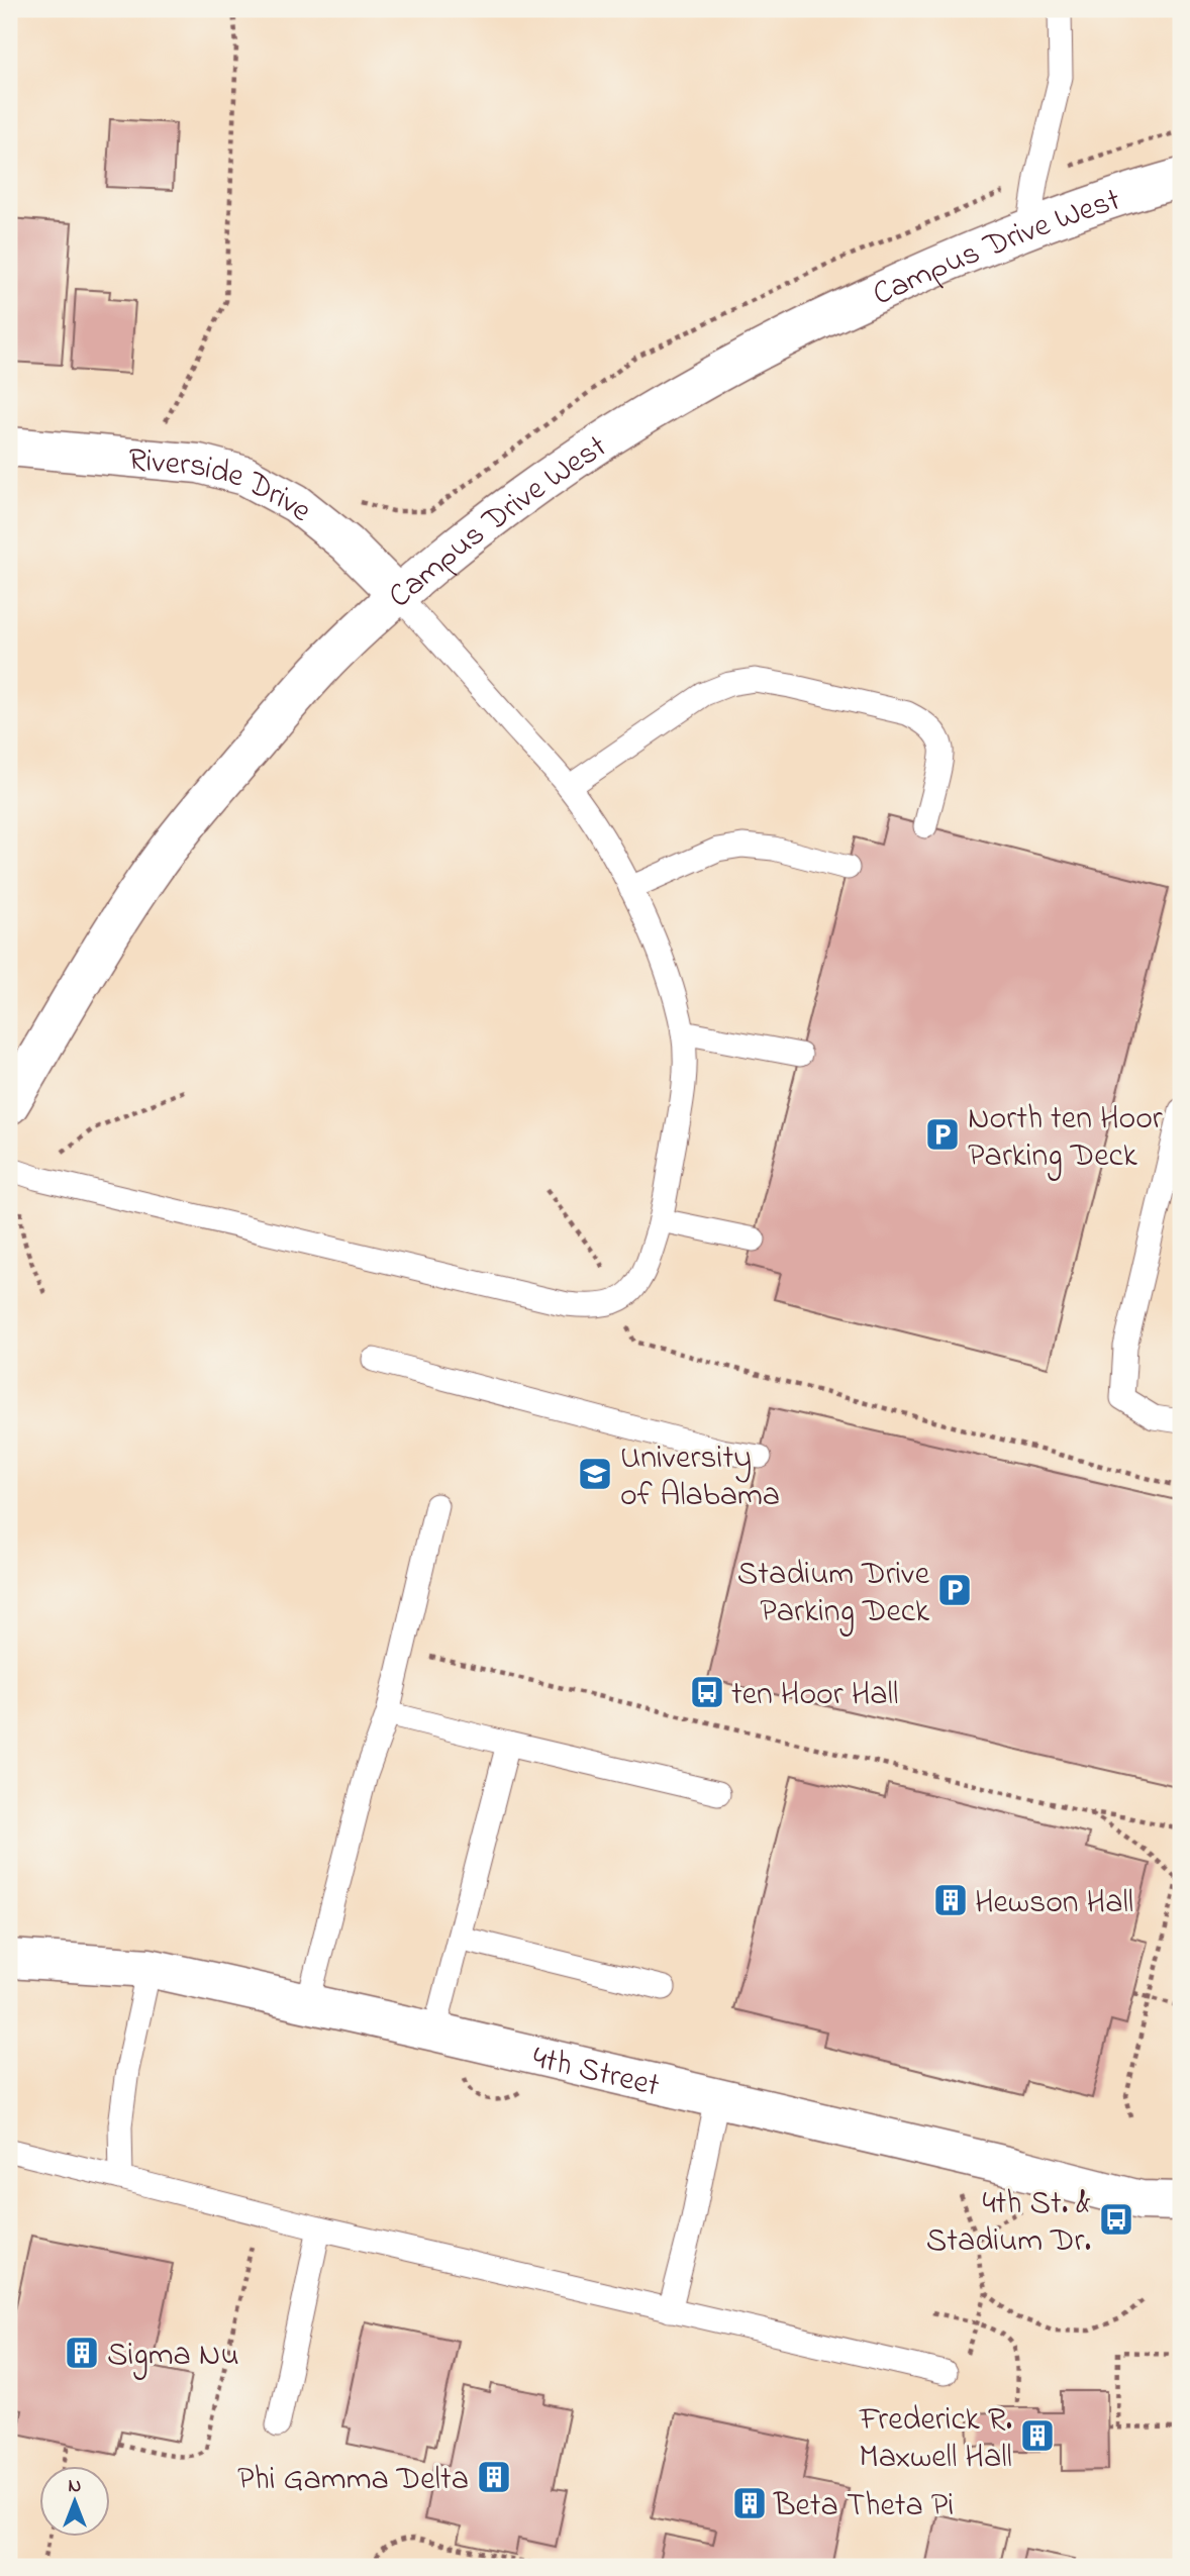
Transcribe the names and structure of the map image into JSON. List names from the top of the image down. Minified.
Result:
{"streets":{"street":["Campus Drive West","Riverside Drive","4th Street"]},"crossings":[["Campus Drive West","Riverside Drive"]],"places":{"parking":["North ten Hoor Parking Deck","Stadium Drive Parking Deck"],"school or university":["University of Alabama"],"bus stop":["ten Hoor Hall","4th St. & Stadium Dr."],"building":["Hewson Hall","Sigma Nu","Frederick R. Maxwell Hall","Phi Gamma Delta","Beta Theta Pi"]},"north":"top"}
